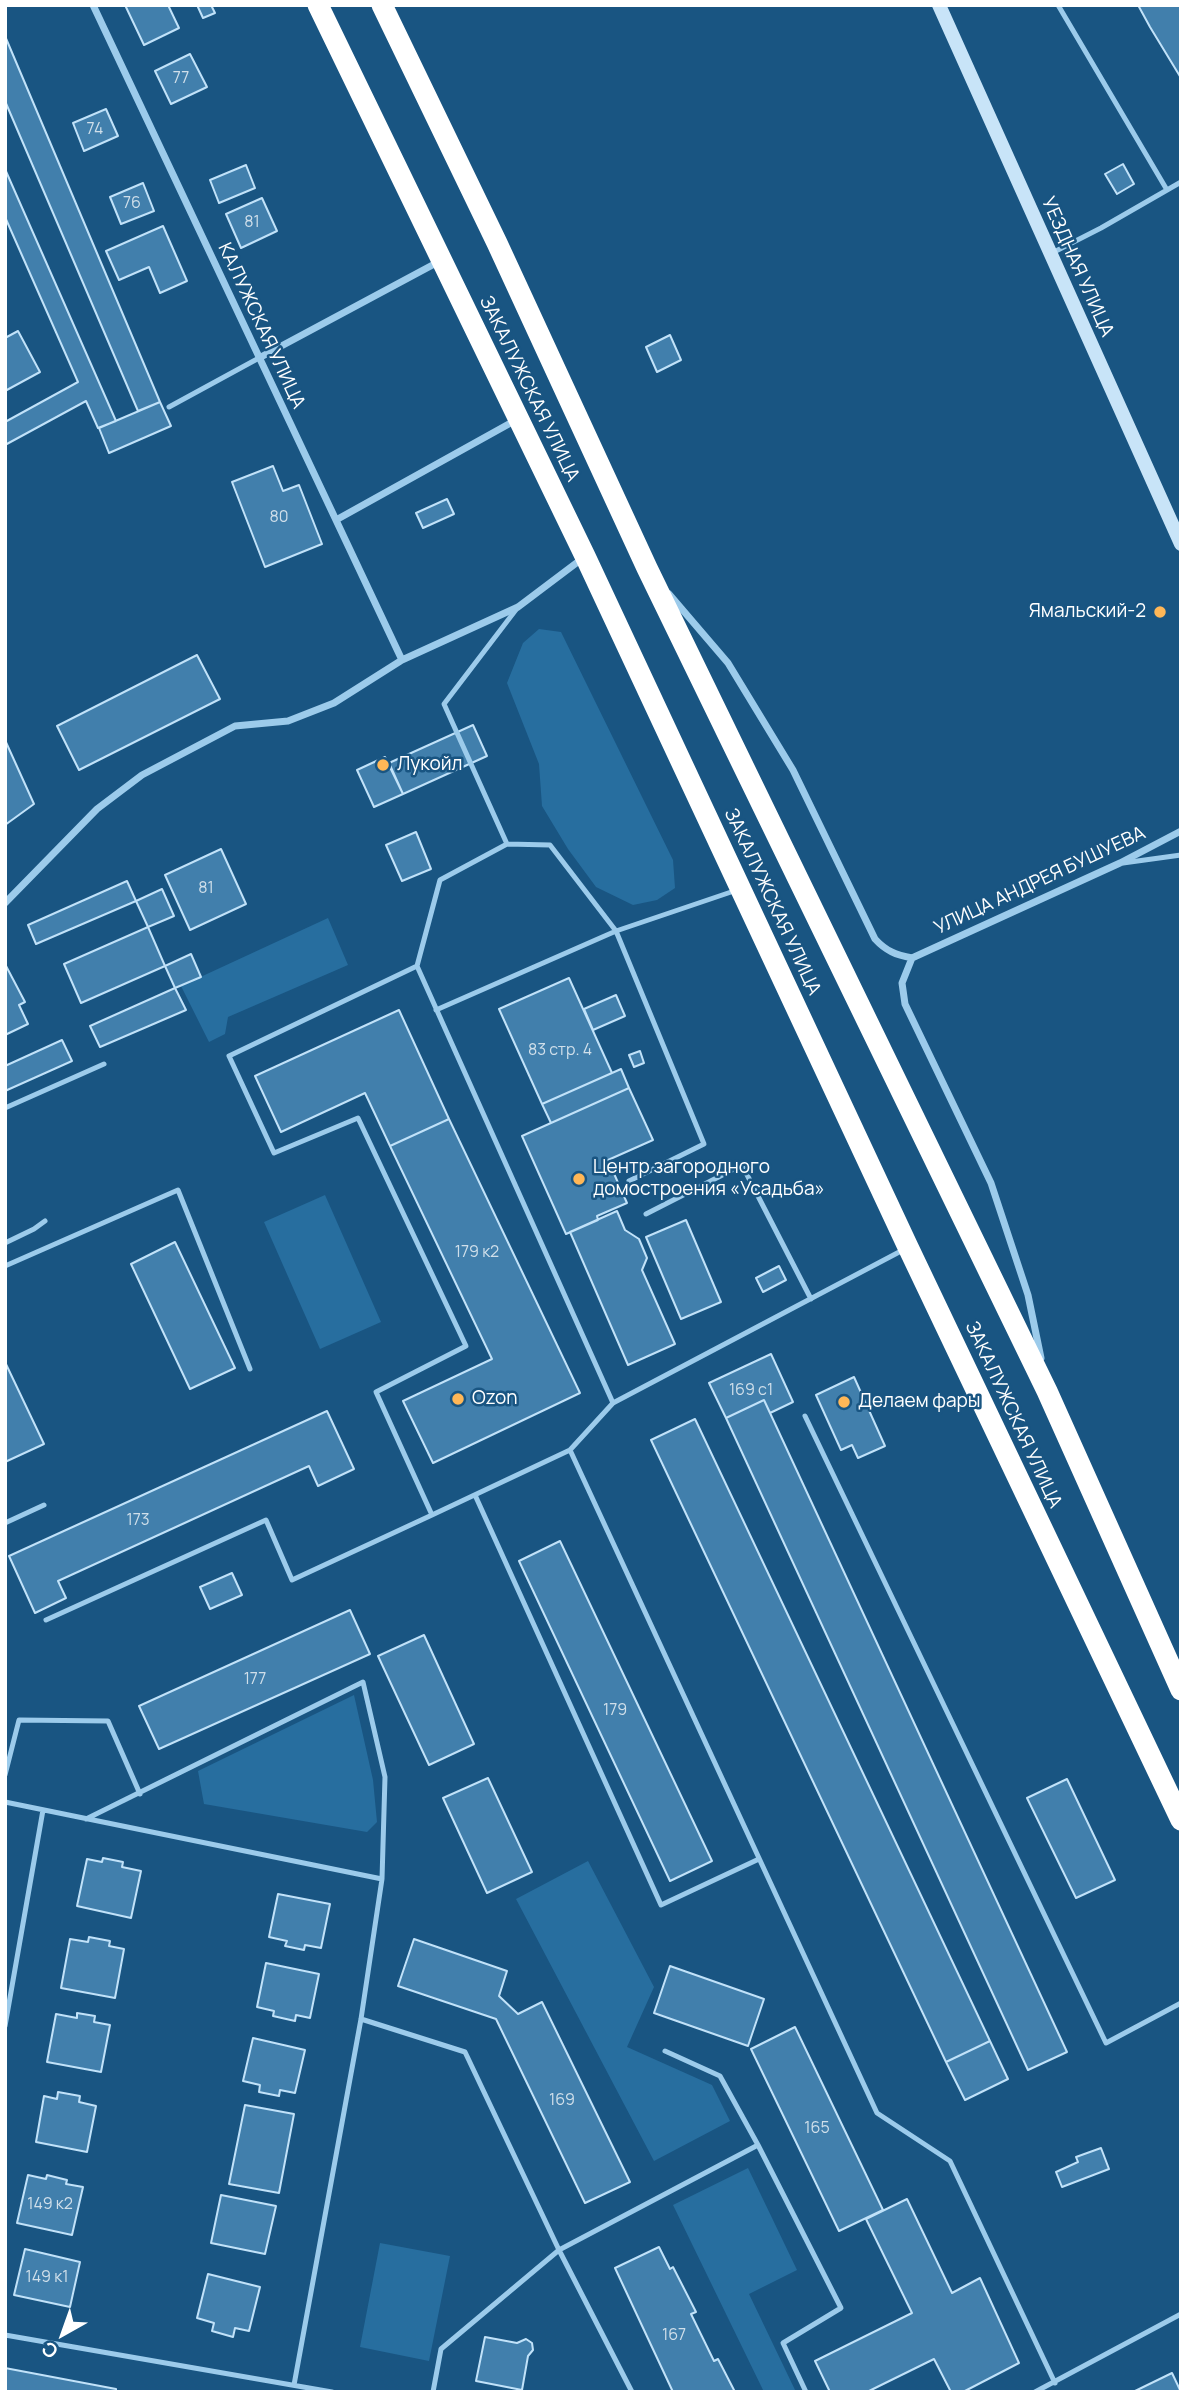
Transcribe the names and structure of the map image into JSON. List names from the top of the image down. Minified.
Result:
{"streets":{"highway":["ЗАКАЛУЖСКАЯ УЛИЦА"],"street":["УЕЗДНАЯ УЛИЦА","КАЛУЖСКАЯ УЛИЦА","УЛИЦА АНДРЕЯ БУШУЕВА"]},"places":["Ямальский-2","Лукойл","Центр загородного домостроения «Усадьба»","Ozon","Делаем фары"],"house_numbers":["77","74","76","81","80","81","83 стр. 4","179 к2","169 с1","173","177","179","169","165","149 к2","149 к1","167"],"north":"bottom left"}
